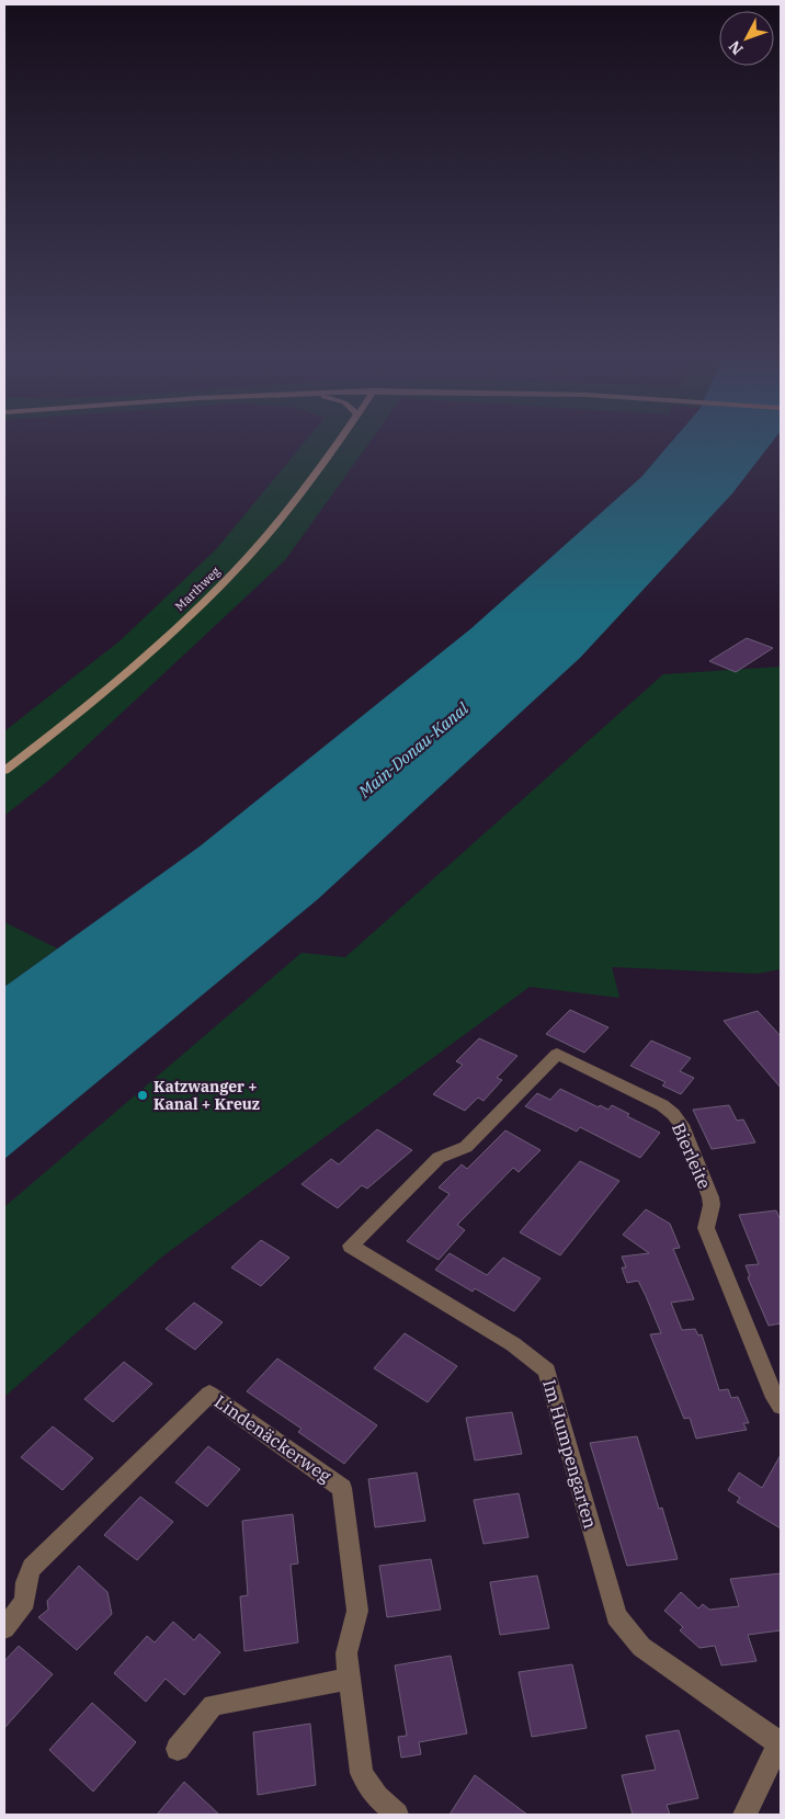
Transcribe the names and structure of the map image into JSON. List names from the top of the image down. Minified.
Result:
{"streets":{"main road":["Marthweg"],"street":["Bierleite","Lindenäckerweg","Im Humpengarten"]},"crossings":[["Bierleite","Im Humpengarten"]],"water":["Main-Donau-Kanal"],"places":["Katzwanger + Kanal + Kreuz"],"north":"bottom left"}
